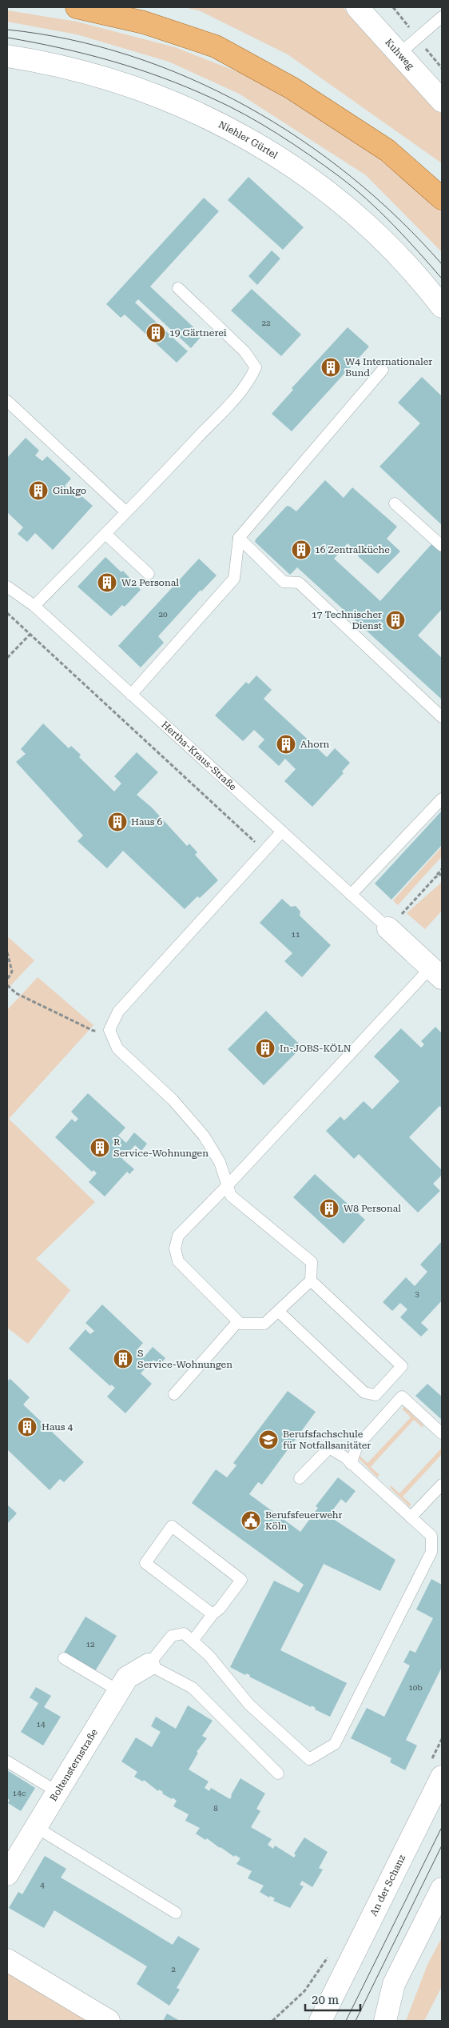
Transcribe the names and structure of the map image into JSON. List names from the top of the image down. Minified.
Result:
{"streets":{"main road":["Kuhweg","Niehler Gürtel","Boltensternstraße","An der Schanz"],"lane":["Hertha-Kraus-Straße"]},"places":{"building":["19 Gärtnerei","W4 Internationaler Bund","Ginkgo","16 Zentralküche","W2 Personal","17 Technischer Dienst","Ahorn","Haus 6","In-JOBS-KÖLN","R Service-Wohnungen","W8 Personal","S Service-Wohnungen","Haus 4"],"school or university":["Berufsfachschule für Notfallsanitäter"],"public building":["Berufsfeuerwehr Köln"]},"house_numbers":["22","20","11","3","12","10b","14","14c","8","4","2"],"scale_bar":"20 m"}
